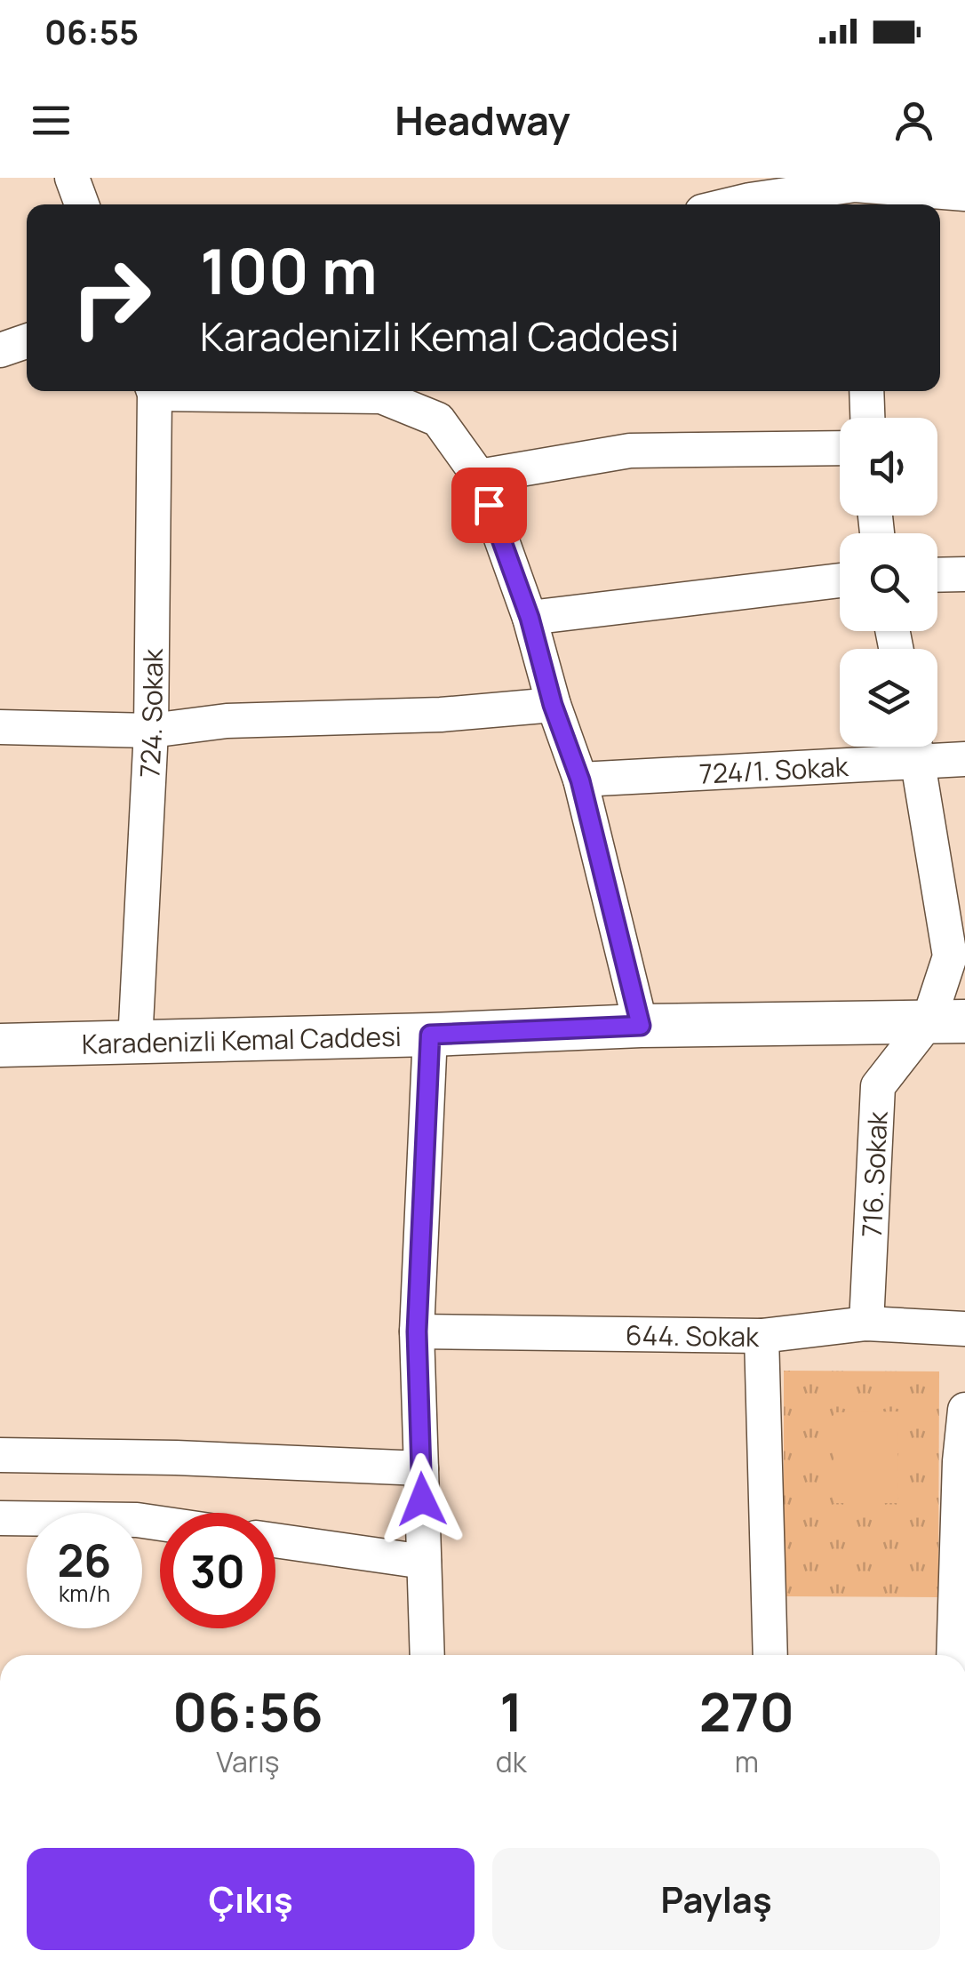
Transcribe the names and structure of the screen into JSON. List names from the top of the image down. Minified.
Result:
{"streets":{"street":["724. Sokak","724/1. Sokak","Karadenizli Kemal Caddesi","716. Sokak","644. Sokak"]},"crossings":[["724. Sokak","Karadenizli Kemal Caddesi"],["Karadenizli Kemal Caddesi","716. Sokak"],["716. Sokak","644. Sokak"]],"page":{"status":"06:55","header":"Headway","turn":["100 m","Karadenizli Kemal Caddesi"],"speed":"26 km/h","limit":"30","eta":["06:56","Varış","1","dk","270","m"],"buttons":["Çıkış","Paylaş"]}}
